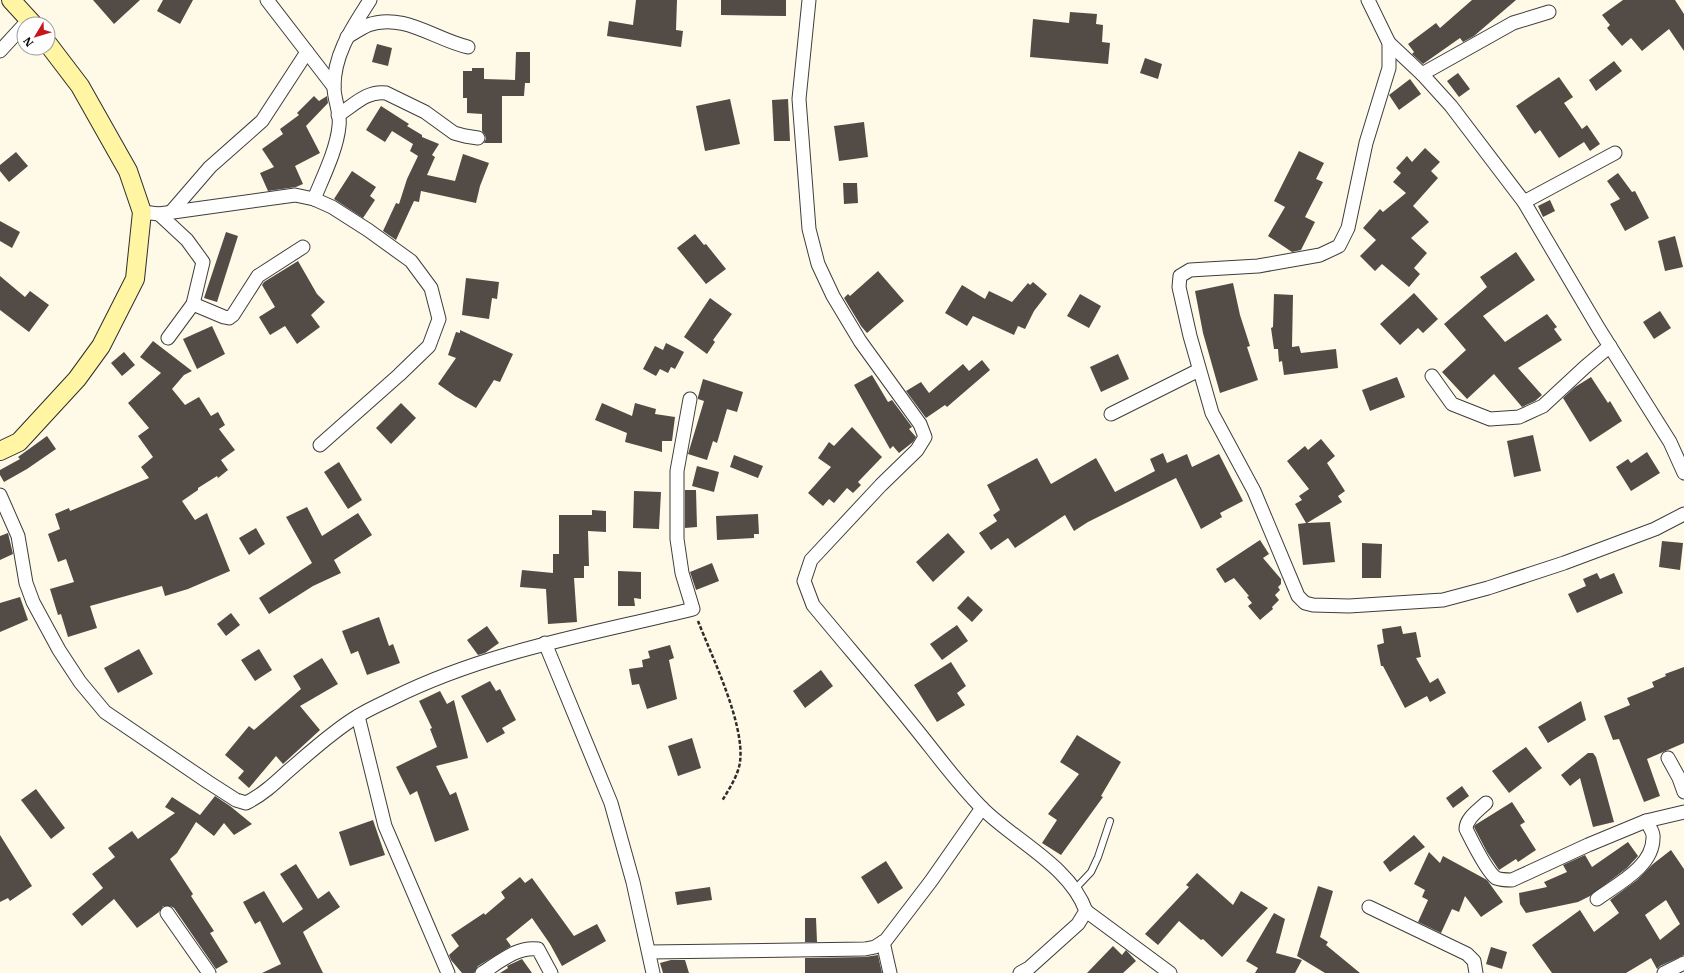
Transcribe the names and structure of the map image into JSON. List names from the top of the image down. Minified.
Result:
{"north":"bottom left"}
